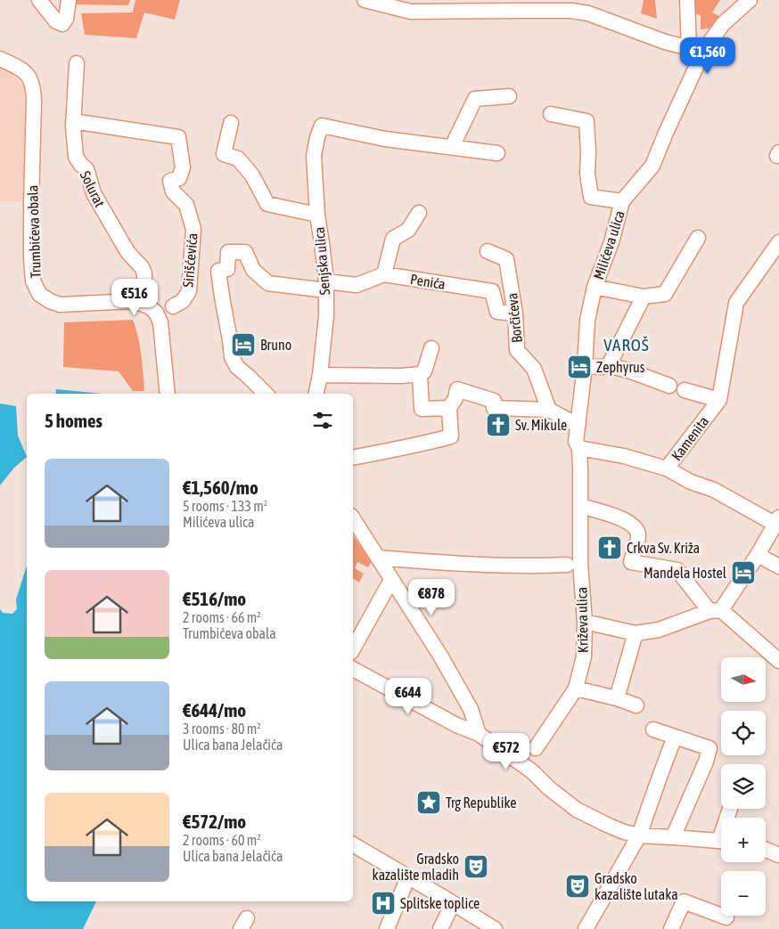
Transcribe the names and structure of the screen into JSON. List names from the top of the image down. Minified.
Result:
{"streets":{"street":["Solurat","Trumbićeva obala","Milićeva ulica","Sirišćevića","Senjska ulica","Penića","Borčićeva","Kamenita","Križeva ulica"]},"crossings":[["Solurat","Trumbićeva obala"],["Solurat","Sirišćevića"],["Milićeva ulica","Kamenita"],["Milićeva ulica","Križeva ulica"],["Penića","Borčićeva"],["Kamenita","Križeva ulica"]],"districts":["VAROŠ"],"places":{"hotel":["Bruno","Zephyrus","Mandela Hostel"],"church":["Sv. Mikule","Crkva Sv. Križa"],"place":["Trg Republike"],"theatre":["Gradsko kazalište mladih","Gradsko kazalište lutaka"],"hospital":["Splitske toplice"]},"north":"right","page":{"price":["€1,560","€516","€878","€644","€572"],"heading":"5 homes","list":[{"name":"€1,560/mo","note":"5 rooms · 133 m² · Milićeva ulica"},{"name":"€516/mo","note":"2 rooms · 66 m² · Trumbićeva obala"},{"name":"€644/mo","note":"3 rooms · 80 m² · Ulica bana Jelačića"},{"name":"€572/mo","note":"2 rooms · 60 m² · Ulica bana Jelačića"}],"map_buttons":["+","−"]}}
